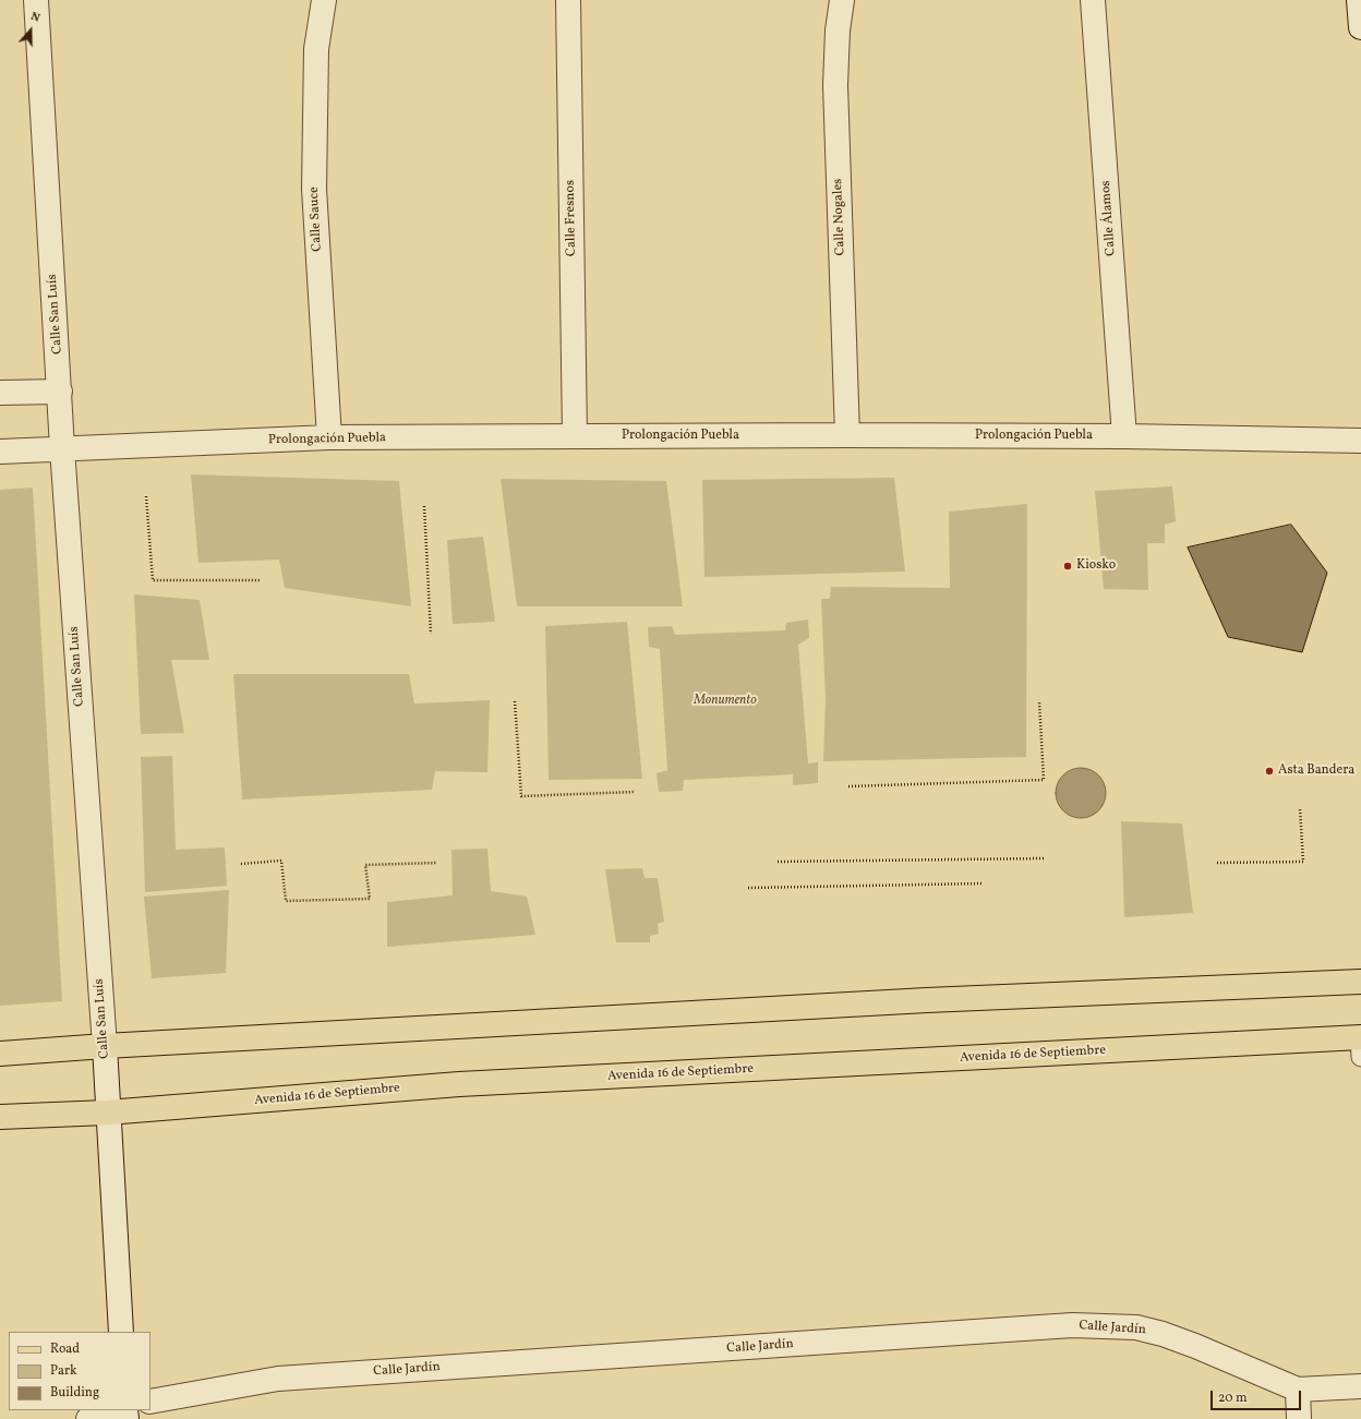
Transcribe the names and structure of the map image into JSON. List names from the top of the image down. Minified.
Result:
{"streets":{"main road":["Avenida 16 de Septiembre"],"street":["Calle Nogales","Calle Fresnos","Calle Álamos","Calle Sauce","Calle San Luís","Prolongación Puebla","Calle Jardín"]},"crossings":[["Calle Nogales","Prolongación Puebla"],["Calle Fresnos","Prolongación Puebla"],["Calle Álamos","Prolongación Puebla"],["Calle Sauce","Prolongación Puebla"],["Calle San Luís","Prolongación Puebla"],["Calle San Luís","Avenida 16 de Septiembre"]],"parks":["Monumento"],"places":["Kiosko","Asta Bandera"],"legend":["Road","Park","Building"],"scale_bar":"20 m","north":"top"}
